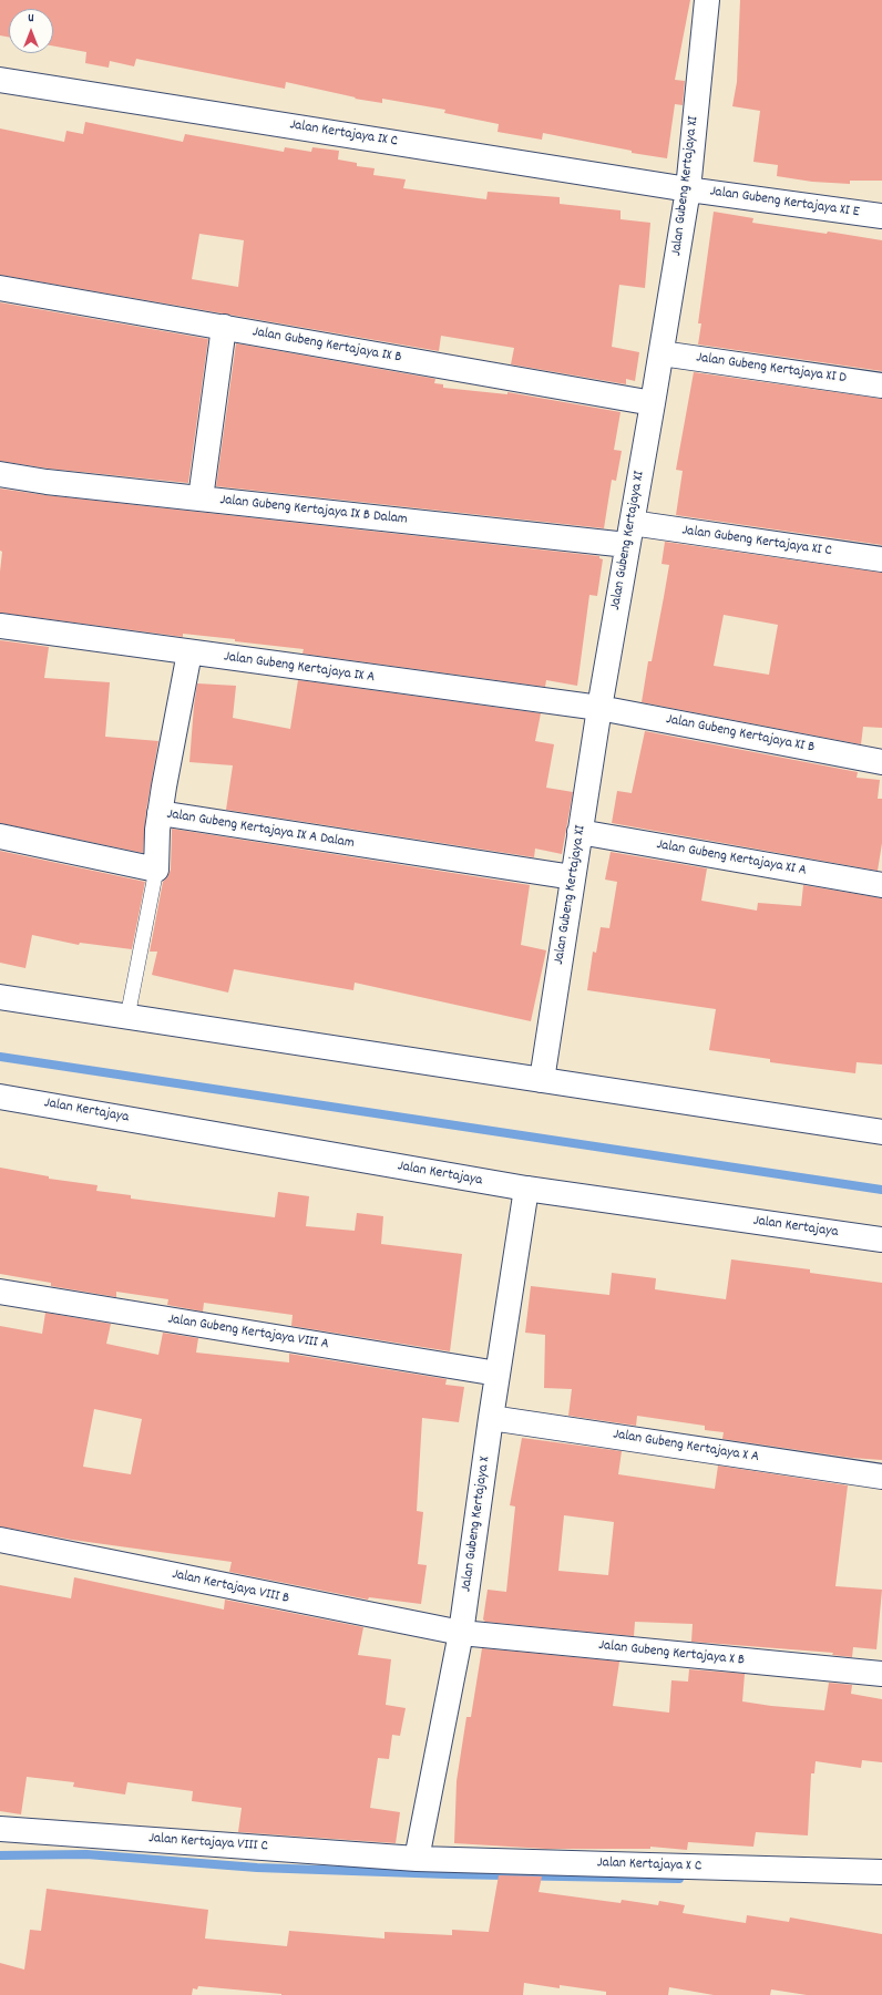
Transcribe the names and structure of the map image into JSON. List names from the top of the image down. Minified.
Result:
{"streets":{"street":["Jalan Kertajaya IX C","Jalan Gubeng Kertajaya XI","Jalan Gubeng Kertajaya XI E","Jalan Gubeng Kertajaya IX B","Jalan Gubeng Kertajaya XI D","Jalan Gubeng Kertajaya IX B Dalam","Jalan Gubeng Kertajaya XI C","Jalan Gubeng Kertajaya IX A","Jalan Gubeng Kertajaya XI B","Jalan Gubeng Kertajaya IX A Dalam","Jalan Gubeng Kertajaya XI A","Jalan Kertajaya","Jalan Gubeng Kertajaya VIII A","Jalan Gubeng Kertajaya X A","Jalan Gubeng Kertajaya X","Jalan Kertajaya VIII B","Jalan Gubeng Kertajaya X B","Jalan Kertajaya VIII C","Jalan Kertajaya X C"]},"crossings":[["Jalan Kertajaya IX C","Jalan Gubeng Kertajaya XI"],["Jalan Kertajaya IX C","Jalan Gubeng Kertajaya XI E"],["Jalan Gubeng Kertajaya XI","Jalan Gubeng Kertajaya XI E"],["Jalan Gubeng Kertajaya XI","Jalan Gubeng Kertajaya IX B"],["Jalan Gubeng Kertajaya XI","Jalan Gubeng Kertajaya XI D"],["Jalan Gubeng Kertajaya XI","Jalan Gubeng Kertajaya IX B Dalam"],["Jalan Gubeng Kertajaya XI","Jalan Gubeng Kertajaya XI C"],["Jalan Gubeng Kertajaya XI","Jalan Gubeng Kertajaya IX A"],["Jalan Gubeng Kertajaya XI","Jalan Gubeng Kertajaya XI B"],["Jalan Gubeng Kertajaya XI","Jalan Gubeng Kertajaya IX A Dalam"],["Jalan Gubeng Kertajaya XI","Jalan Gubeng Kertajaya XI A"],["Jalan Gubeng Kertajaya IX B Dalam","Jalan Gubeng Kertajaya XI C"],["Jalan Gubeng Kertajaya IX A","Jalan Gubeng Kertajaya XI B"],["Jalan Kertajaya","Jalan Gubeng Kertajaya X"],["Jalan Gubeng Kertajaya VIII A","Jalan Gubeng Kertajaya X"],["Jalan Gubeng Kertajaya X A","Jalan Gubeng Kertajaya X"],["Jalan Gubeng Kertajaya X","Jalan Kertajaya VIII B"],["Jalan Gubeng Kertajaya X","Jalan Gubeng Kertajaya X B"],["Jalan Gubeng Kertajaya X","Jalan Kertajaya VIII C"],["Jalan Gubeng Kertajaya X","Jalan Kertajaya X C"],["Jalan Kertajaya VIII B","Jalan Gubeng Kertajaya X B"],["Jalan Kertajaya VIII C","Jalan Kertajaya X C"]],"north":"top"}
